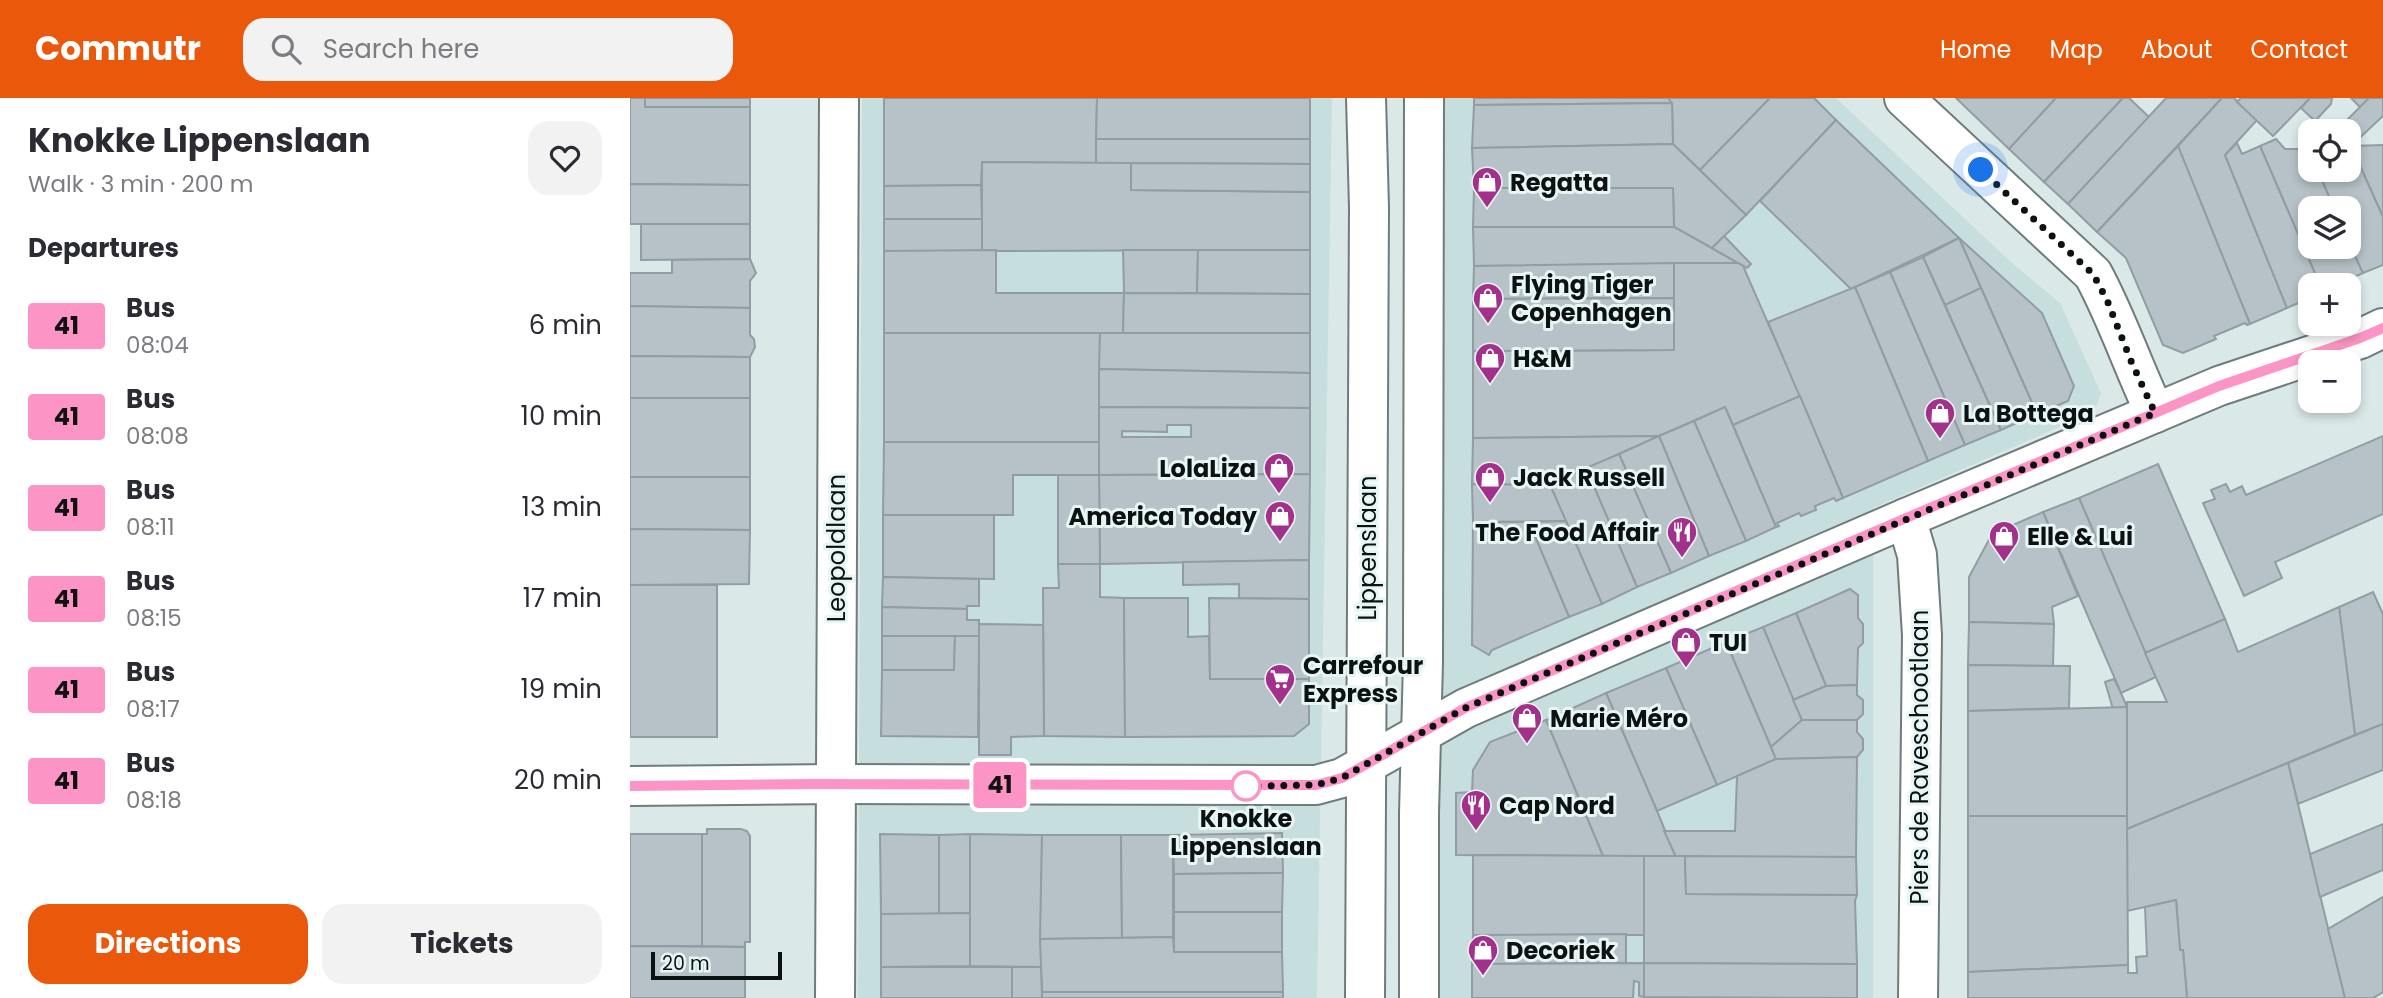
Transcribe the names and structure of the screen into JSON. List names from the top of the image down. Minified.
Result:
{"streets":{"street":["Leopoldlaan","Lippenslaan","Piers de Raveschootlaan"]},"places":{"shop":["Regatta","Flying Tiger Copenhagen","H&M","La Bottega","LolaLiza","Jack Russell","America Today","Elle & Lui","TUI","Marie Méro","Decoriek"],"restaurant":["The Food Affair","Cap Nord"],"supermarket":["Carrefour Express"],"other":["Knokke Lippenslaan"]},"lines":["bus line 41"],"scale_bar":"20 m","page":{"header":"Commutr","search":"Search here","nav":["Home","Map","About","Contact"],"heading":[["Knokke Lippenslaan","Walk · 3 min · 200 m"],"Departures"],"on_map":"41","map_buttons":["+","−"],"list":[{"mark":"41","name":"Bus","note":"08:04","value":"6 min"},{"mark":"41","name":"Bus","note":"08:08","value":"10 min"},{"mark":"41","name":"Bus","note":"08:11","value":"13 min"},{"mark":"41","name":"Bus","note":"08:15","value":"17 min"},{"mark":"41","name":"Bus","note":"08:17","value":"19 min"},{"mark":"41","name":"Bus","note":"08:18","value":"20 min"}],"buttons":["Directions","Tickets"],"scale":"20 m"}}
